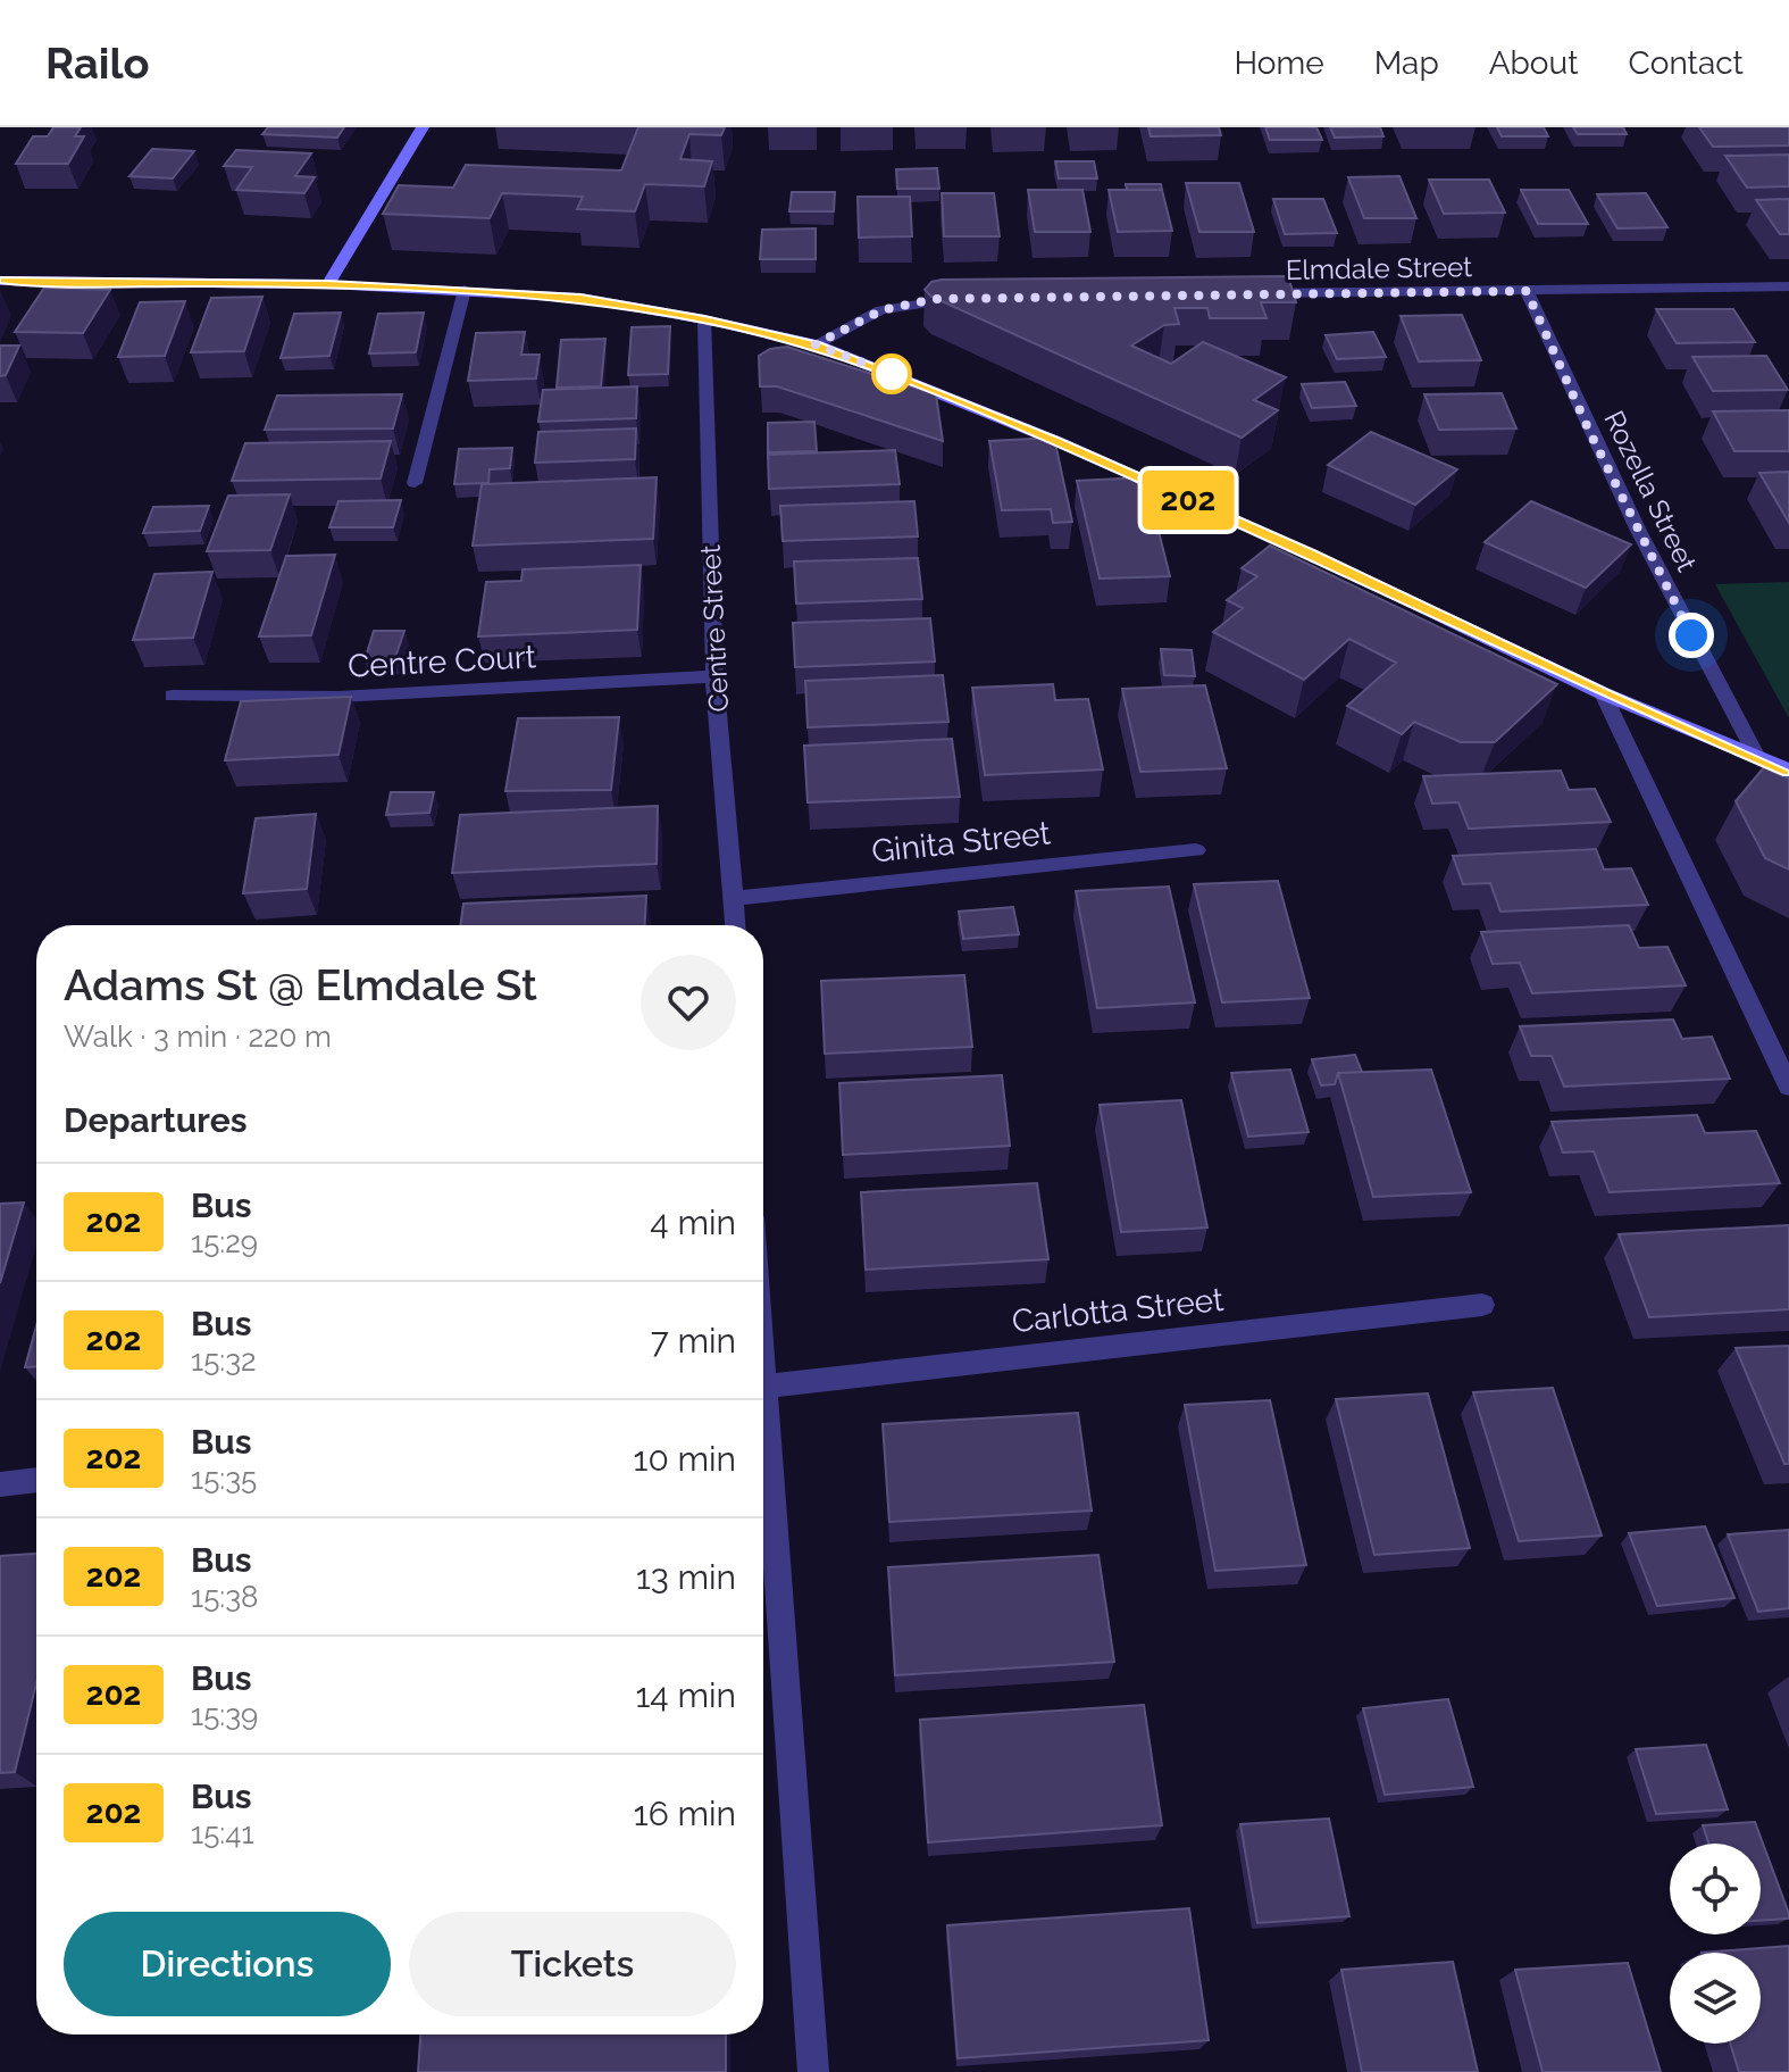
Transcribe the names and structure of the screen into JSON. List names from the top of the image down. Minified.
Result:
{"streets":{"street":["Elmdale Street","Rozella Street","Centre Street","Centre Court","Ginita Street","Carlotta Street"]},"crossings":[["Elmdale Street","Rozella Street"],["Centre Street","Centre Court"],["Centre Street","Ginita Street"]],"lines":["bus line 202"],"page":{"header":"Railo","nav":["Home","Map","About","Contact"],"on_map":"202","heading":[["Adams St @ Elmdale St","Walk · 3 min · 220 m"],"Departures"],"list":[{"mark":"202","name":"Bus","note":"15:29","value":"4 min"},{"mark":"202","name":"Bus","note":"15:32","value":"7 min"},{"mark":"202","name":"Bus","note":"15:35","value":"10 min"},{"mark":"202","name":"Bus","note":"15:38","value":"13 min"},{"mark":"202","name":"Bus","note":"15:39","value":"14 min"},{"mark":"202","name":"Bus","note":"15:41","value":"16 min"}],"buttons":["Directions","Tickets"]}}
